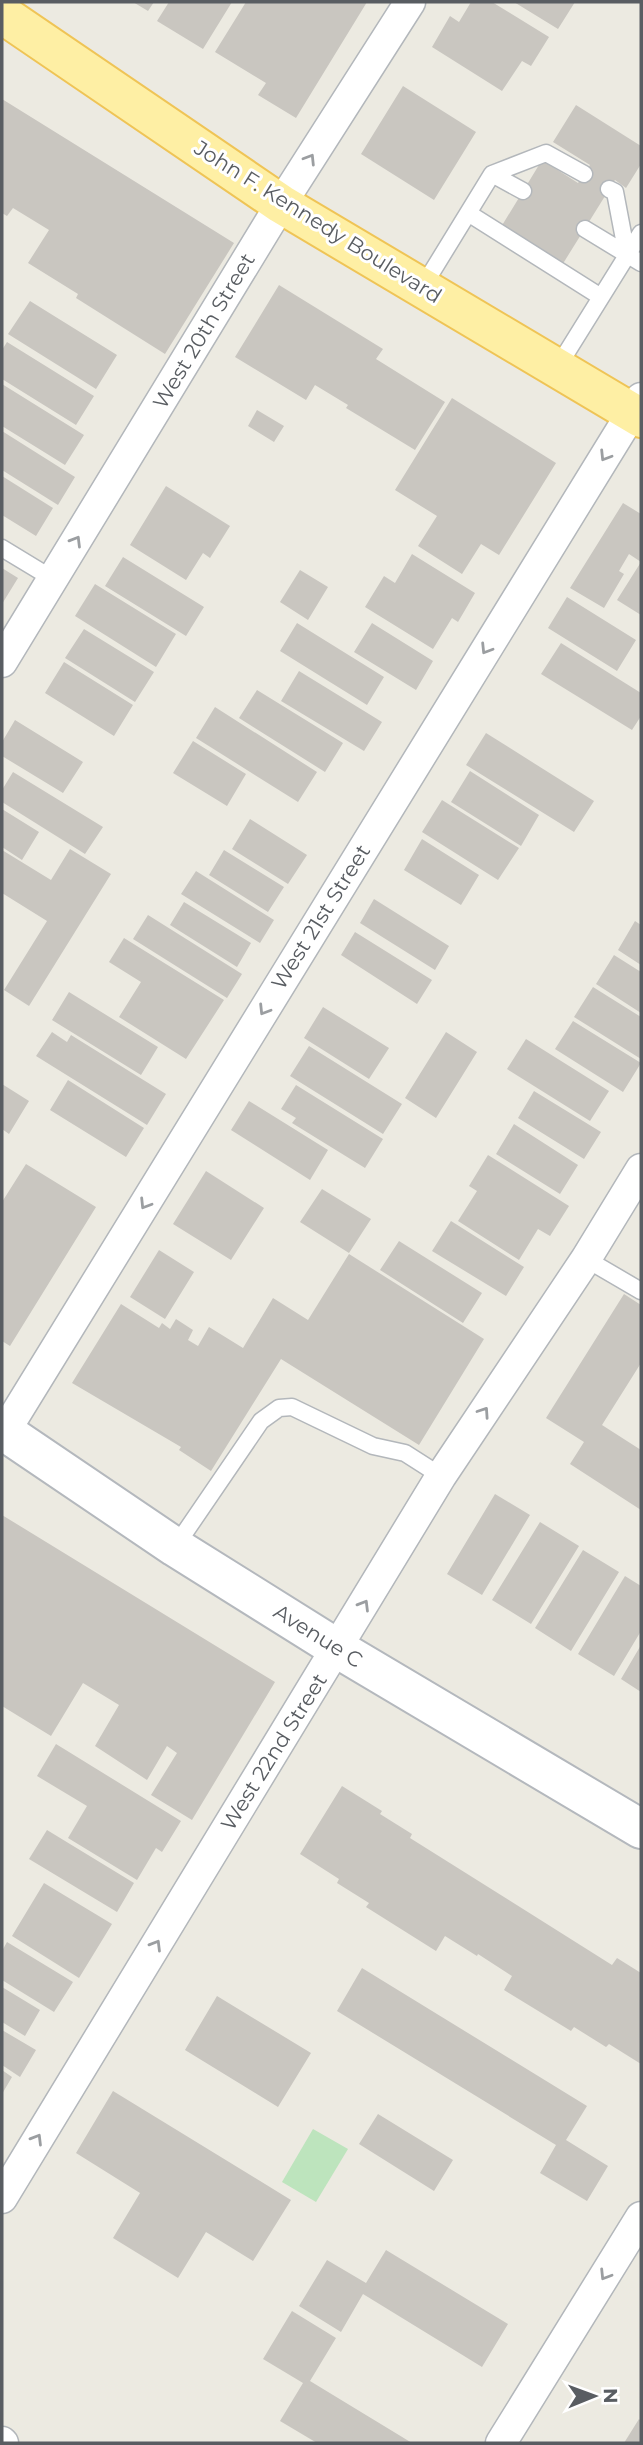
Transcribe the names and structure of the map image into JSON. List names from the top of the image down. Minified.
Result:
{"streets":{"main road":["John F. Kennedy Boulevard","Avenue C"],"street":["West 20th Street","West 21st Street","West 22nd Street"]},"crossings":[["John F. Kennedy Boulevard","West 20th Street"],["John F. Kennedy Boulevard","West 21st Street"],["West 21st Street","Avenue C"],["Avenue C","West 22nd Street"]],"one_way":["West 20th Street","West 21st Street","West 22nd Street"],"north":"right"}
